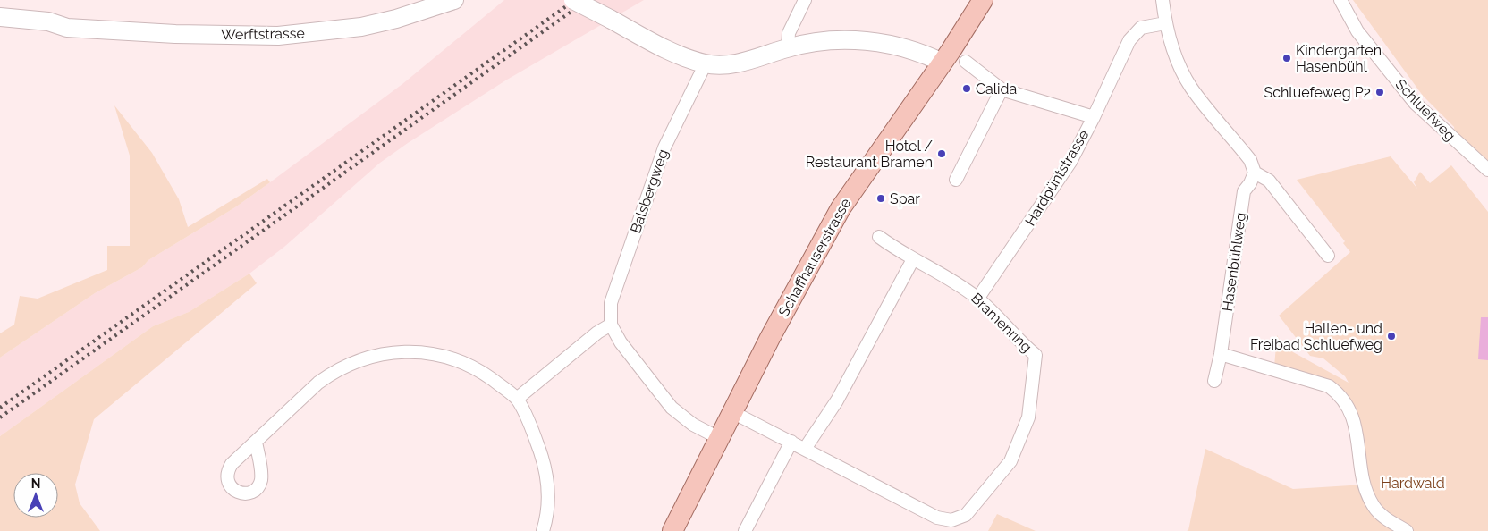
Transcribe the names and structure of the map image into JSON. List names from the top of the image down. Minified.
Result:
{"streets":{"main road":["Schaffhauserstrasse"],"street":["Werftstrasse","Schluefweg","Hardpüntstrasse","Balsbergweg","Hasenbühlweg","Bramenring"]},"crossings":[["Hardpüntstrasse","Bramenring"],["Schaffhauserstrasse","Bramenring"]],"parks":["Hardwald"],"places":["Kindergarten Hasenbühl","Calida","Schluefeweg P2","Hotel / Restaurant Bramen","Spar","Hallen- und Freibad Schluefweg"],"north":"top"}
